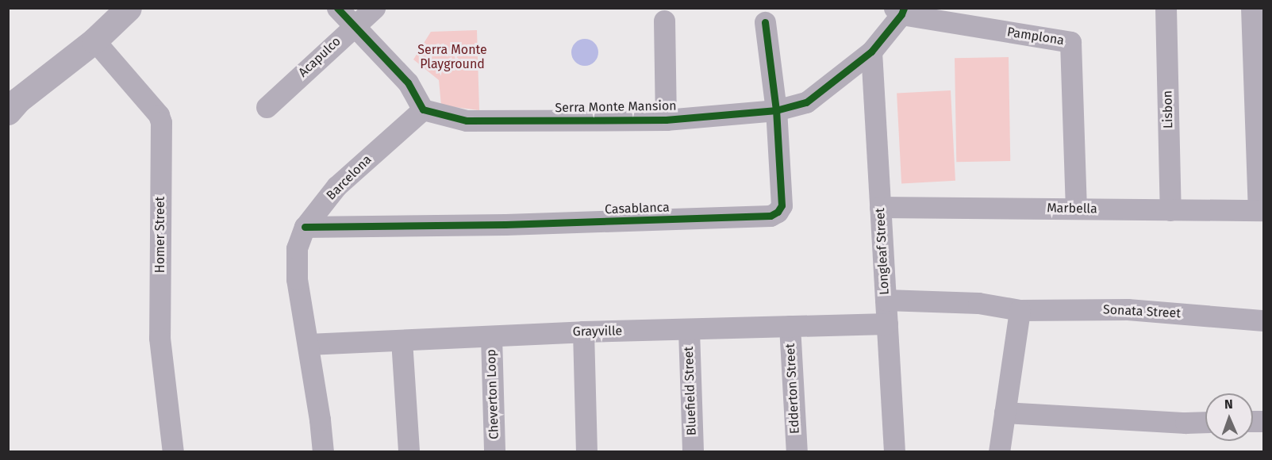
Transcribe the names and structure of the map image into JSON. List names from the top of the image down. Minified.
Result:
{"streets":{"street":["Pamplona","Acapulco","Serra Monte Mansion","Lisbon","Barcelona","Casablanca","Marbella","Homer Street","Longleaf Street","Sonata Street","Grayville","Edderton Street","Bluefield Street","Cheverton Loop"]},"crossings":[["Pamplona","Serra Monte Mansion"],["Pamplona","Marbella"],["Serra Monte Mansion","Barcelona"],["Serra Monte Mansion","Casablanca"],["Serra Monte Mansion","Longleaf Street"],["Lisbon","Marbella"],["Barcelona","Casablanca"],["Barcelona","Grayville"],["Marbella","Longleaf Street"],["Longleaf Street","Sonata Street"],["Longleaf Street","Grayville"],["Grayville","Edderton Street"],["Grayville","Bluefield Street"],["Grayville","Cheverton Loop"]],"parks":["Serra Monte Playground"],"north":"top"}
